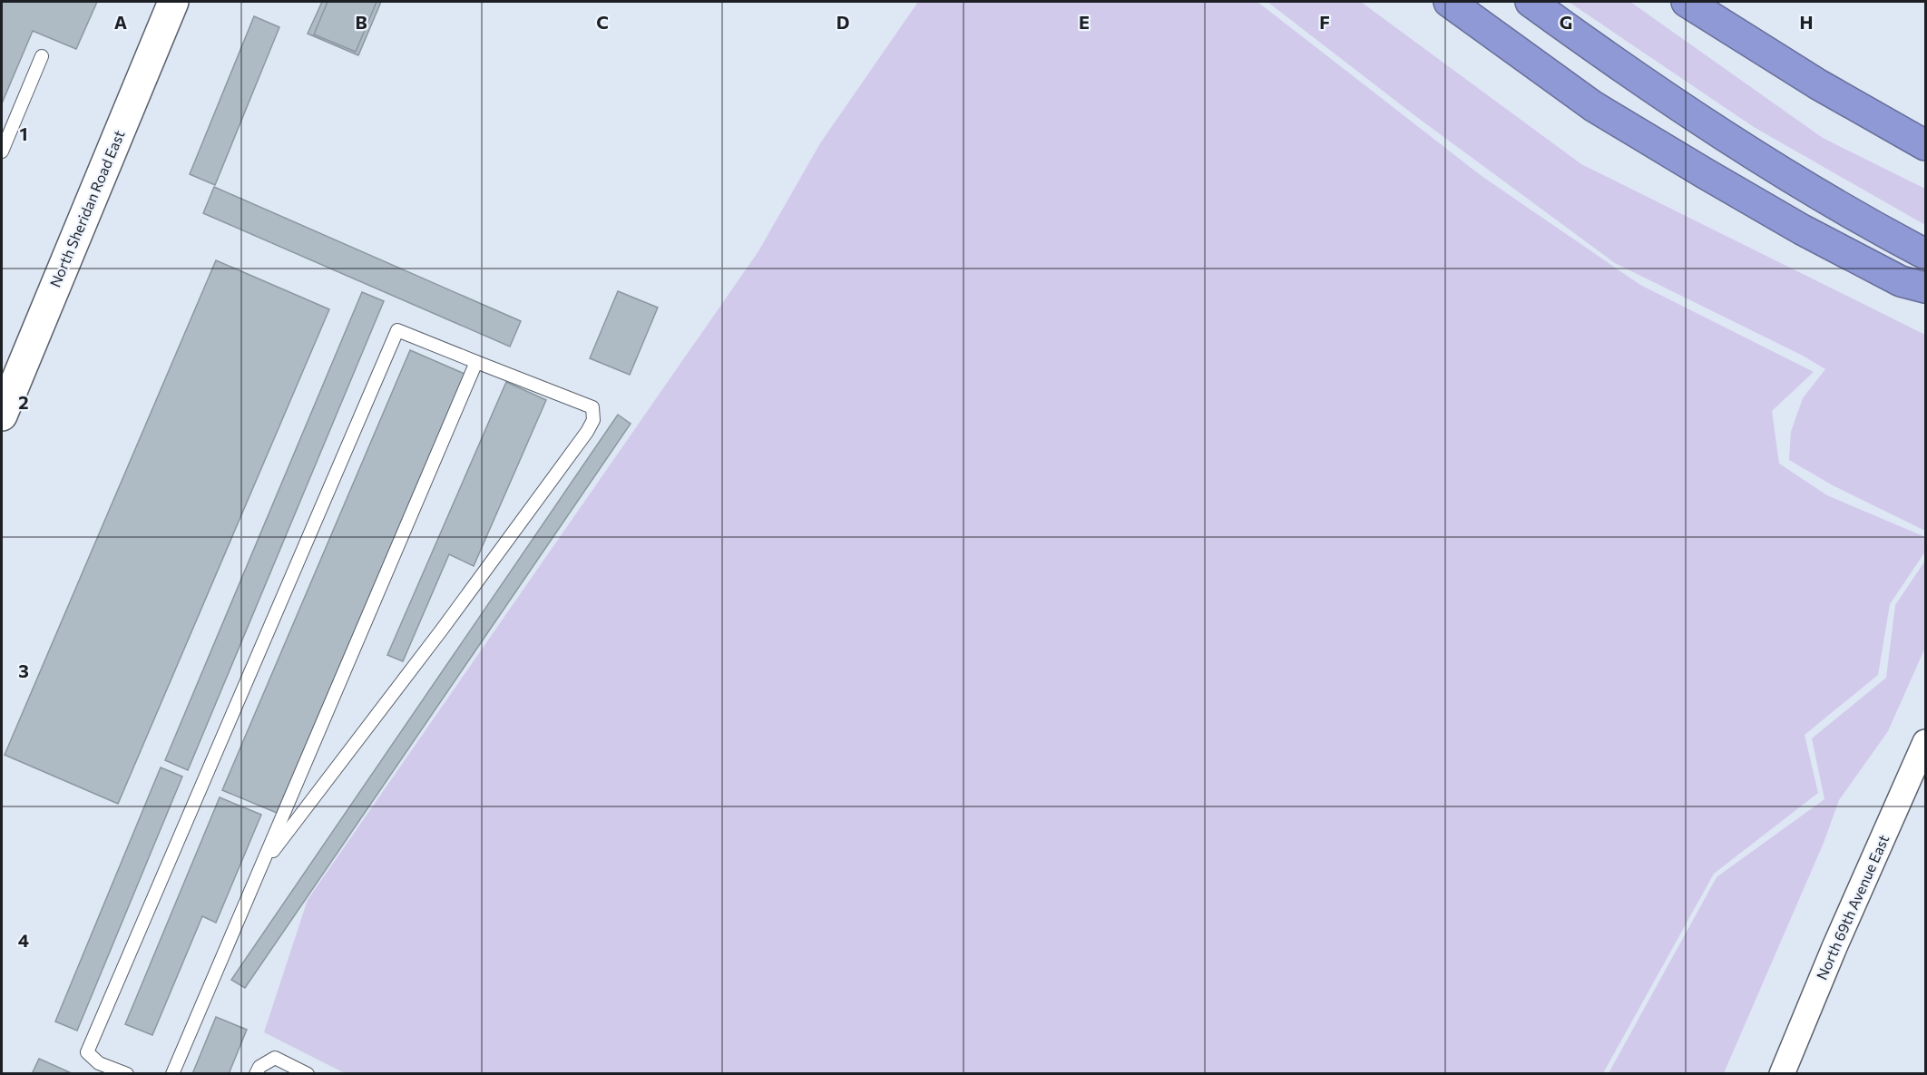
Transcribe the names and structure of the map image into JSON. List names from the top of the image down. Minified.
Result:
{"streets":{"main road":["North Sheridan Road East"],"street":["North 69th Avenue East"]},"grid":{"columns":["A","B","C","D","E","F","G","H"],"rows":["1","2","3","4"]}}
